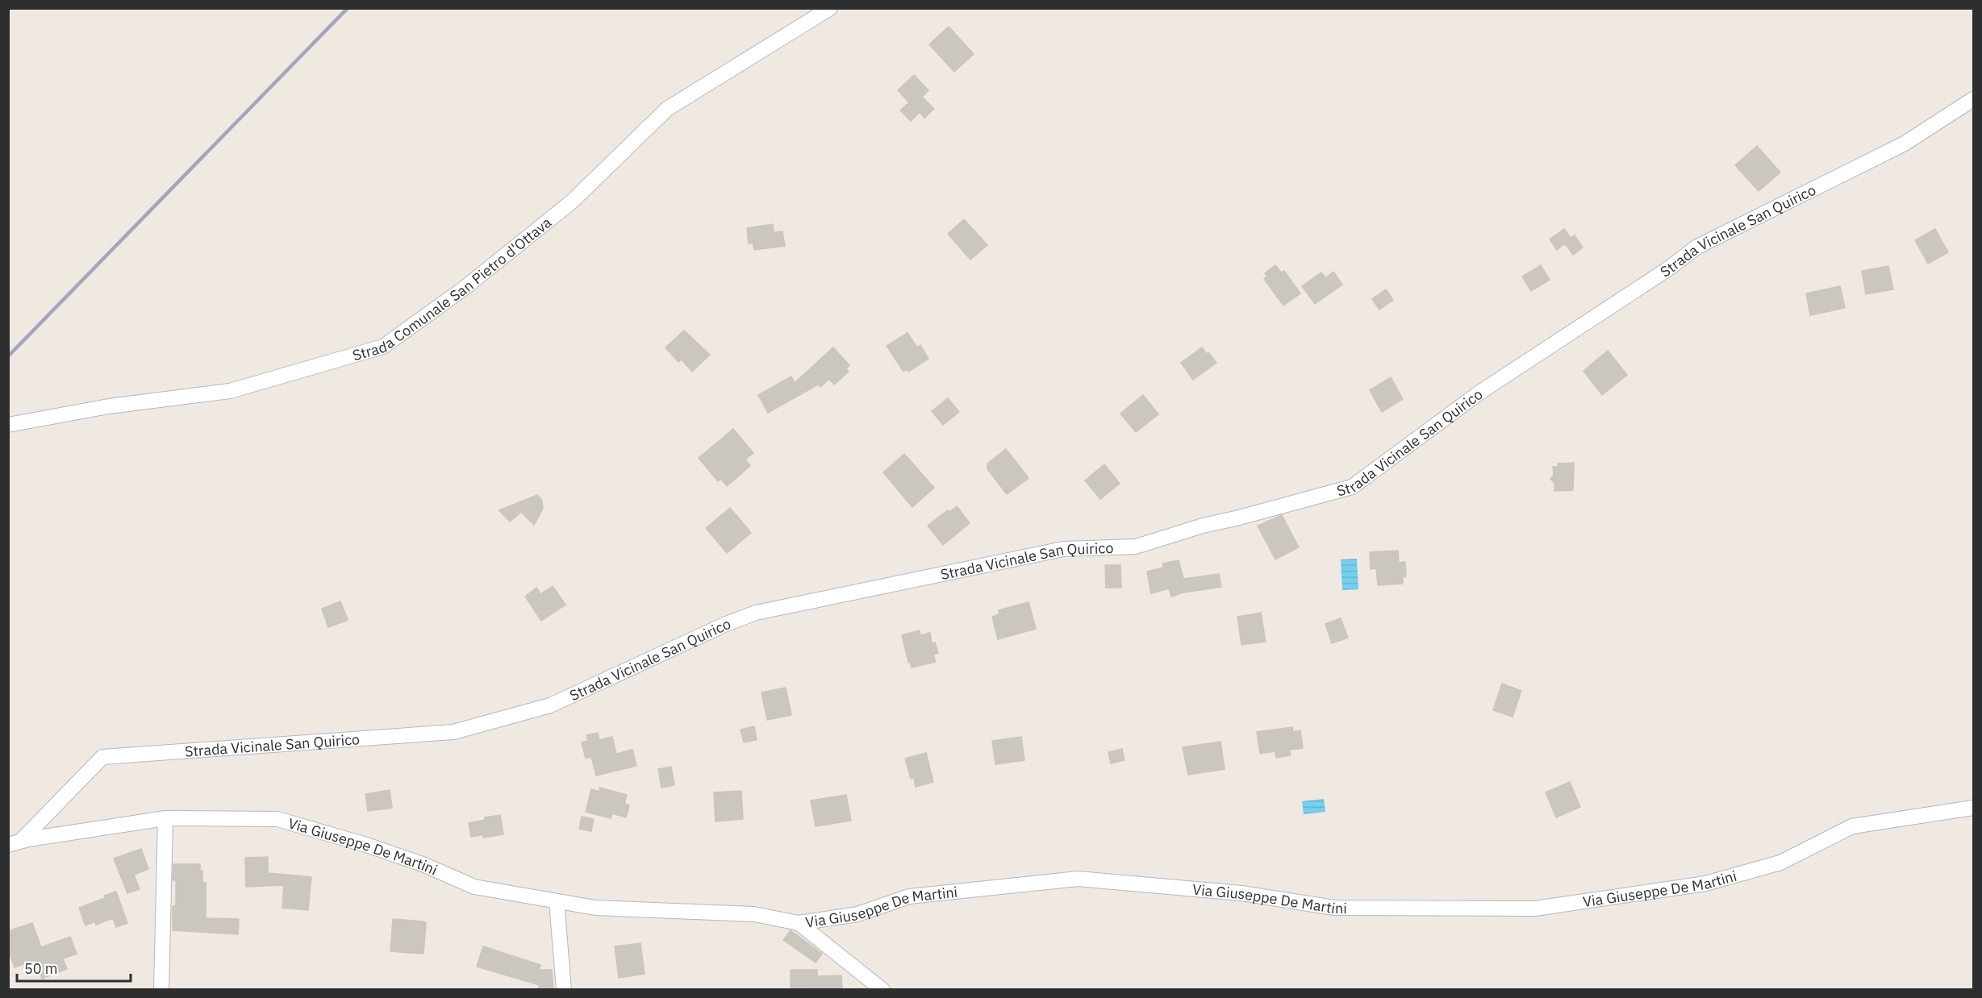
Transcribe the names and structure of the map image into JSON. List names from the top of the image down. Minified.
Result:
{"streets":{"street":["Strada Vicinale San Quirico","Strada Comunale San Pietro d'Ottava","Via Giuseppe De Martini"]},"crossings":[["Strada Vicinale San Quirico","Via Giuseppe De Martini"]],"scale_bar":"50 m"}
